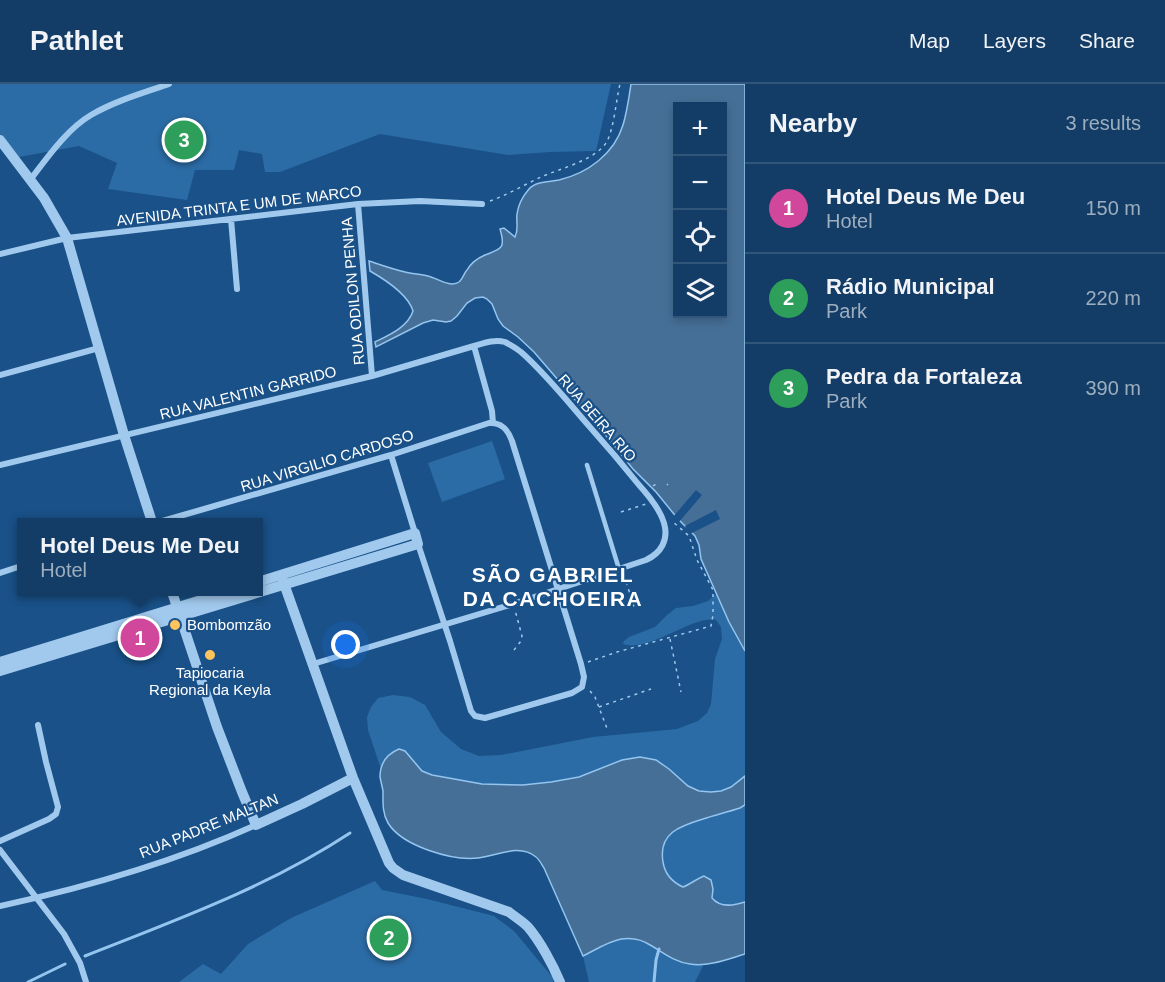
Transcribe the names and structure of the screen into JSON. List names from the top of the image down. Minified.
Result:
{"streets":{"street":["AVENIDA TRINTA E UM DE MARCO","RUA ODILON PENHA","RUA VALENTIN GARRIDO","RUA BEIRA RIO","RUA VIRGILIO CARDOSO","RUA PADRE MALTAN"]},"crossings":[["AVENIDA TRINTA E UM DE MARCO","RUA ODILON PENHA"],["RUA ODILON PENHA","RUA VALENTIN GARRIDO"],["RUA VALENTIN GARRIDO","RUA BEIRA RIO"]],"districts":["SÃO GABRIEL DA CACHOEIRA"],"places":["Bombomzão","Tapiocaria Regional da Keyla"],"page":{"header":"Pathlet","nav":["Map","Layers","Share"],"heading":["Nearby","3 results"],"map_buttons":["+","−"],"pins":["3","1","2"],"list":[{"mark":"1","name":"Hotel Deus Me Deu","note":"Hotel","value":"150 m"},{"mark":"2","name":"Rádio Municipal","note":"Park","value":"220 m"},{"mark":"3","name":"Pedra da Fortaleza","note":"Park","value":"390 m"}],"popup":["Hotel Deus Me Deu","Hotel"]}}
